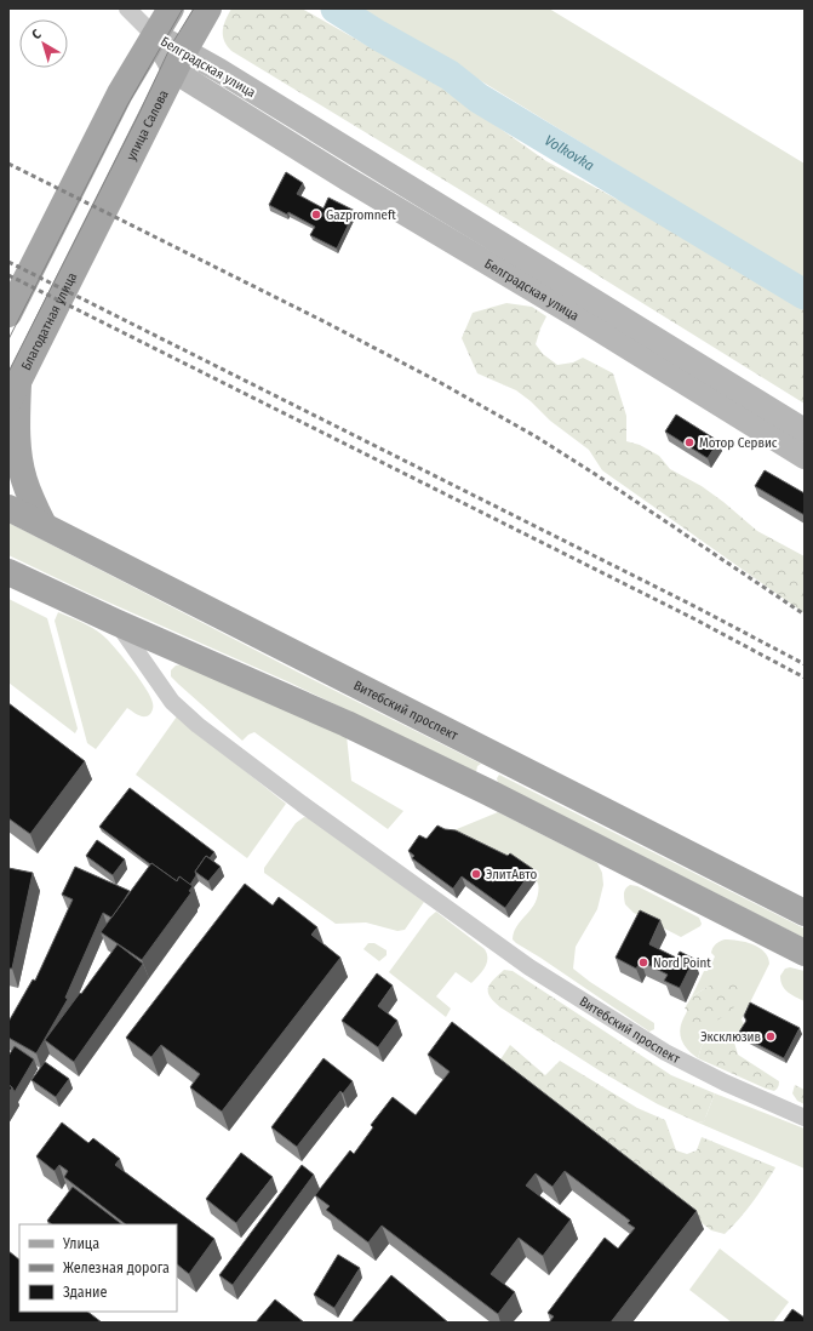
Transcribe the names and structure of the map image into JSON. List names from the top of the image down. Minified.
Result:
{"streets":{"main road":["улица Салова","Благодатная улица","Витебский проспект"],"street":["Белградская улица"]},"crossings":[["Белградская улица","улица Салова"],["улица Салова","Благодатная улица"]],"water":["Volkovka"],"places":["Gazpromneft","Мотор Сервис","ЭлитАвто","Nord Point","Эксклюзив"],"legend":["Улица","Железная дорога","Здание"],"north":"top left"}
